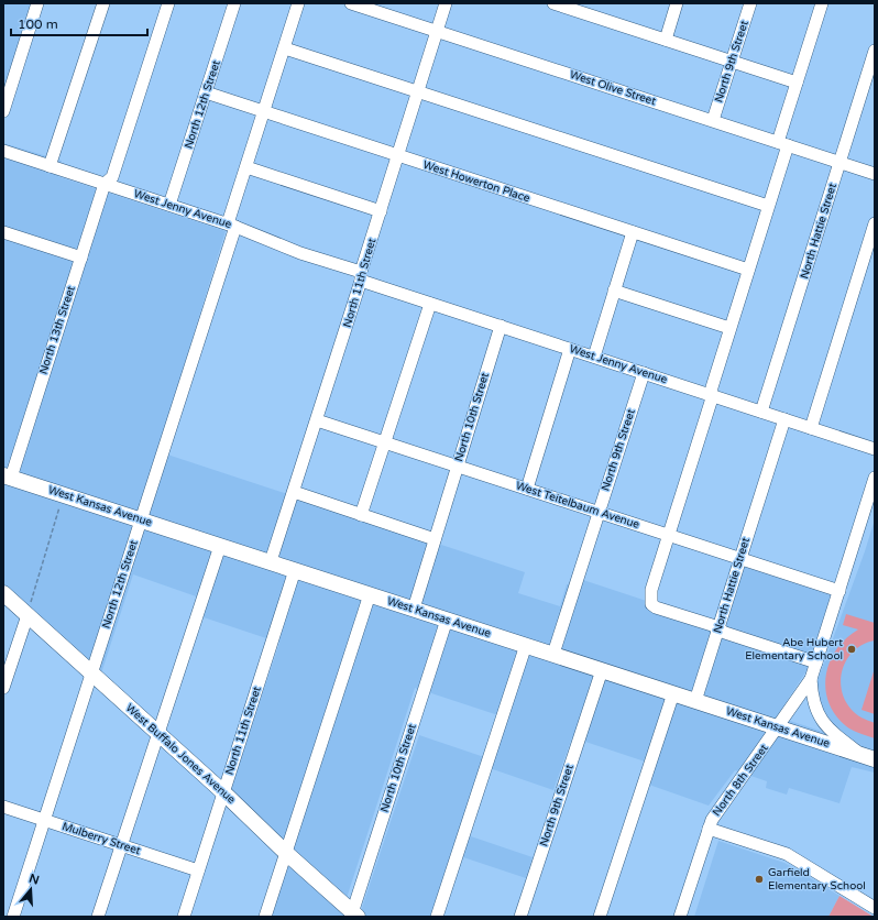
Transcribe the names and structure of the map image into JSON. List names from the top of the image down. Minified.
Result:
{"streets":{"main road":["West Kansas Avenue","West Buffalo Jones Avenue"],"street":["North 9th Street","West Olive Street","North 12th Street","West Howerton Place","West Jenny Avenue","North Hattie Street","North 11th Street","North 13th Street","North 10th Street","West Teitelbaum Avenue","North 8th Street","Mulberry Street"]},"crossings":[["North 9th Street","West Olive Street"],["North 9th Street","West Jenny Avenue"],["North 9th Street","West Teitelbaum Avenue"],["North 9th Street","West Kansas Avenue"],["West Olive Street","North Hattie Street"],["West Olive Street","North 11th Street"],["North 12th Street","West Howerton Place"],["North 12th Street","West Jenny Avenue"],["North 12th Street","West Kansas Avenue"],["North 12th Street","West Buffalo Jones Avenue"],["North 12th Street","Mulberry Street"],["West Howerton Place","North 11th Street"],["West Jenny Avenue","North Hattie Street"],["West Jenny Avenue","North 11th Street"],["West Jenny Avenue","North 13th Street"],["West Jenny Avenue","North 10th Street"],["North Hattie Street","West Teitelbaum Avenue"],["North Hattie Street","West Kansas Avenue"],["North 11th Street","West Teitelbaum Avenue"],["North 11th Street","West Kansas Avenue"],["North 11th Street","West Buffalo Jones Avenue"],["North 11th Street","Mulberry Street"],["North 13th Street","West Kansas Avenue"],["North 10th Street","West Teitelbaum Avenue"],["North 10th Street","West Kansas Avenue"],["North 10th Street","West Buffalo Jones Avenue"],["West Teitelbaum Avenue","North 8th Street"],["West Kansas Avenue","North 8th Street"]],"places":["Abe Hubert Elementary School","Garfield Elementary School"],"scale_bar":"100 m","north":"top"}
